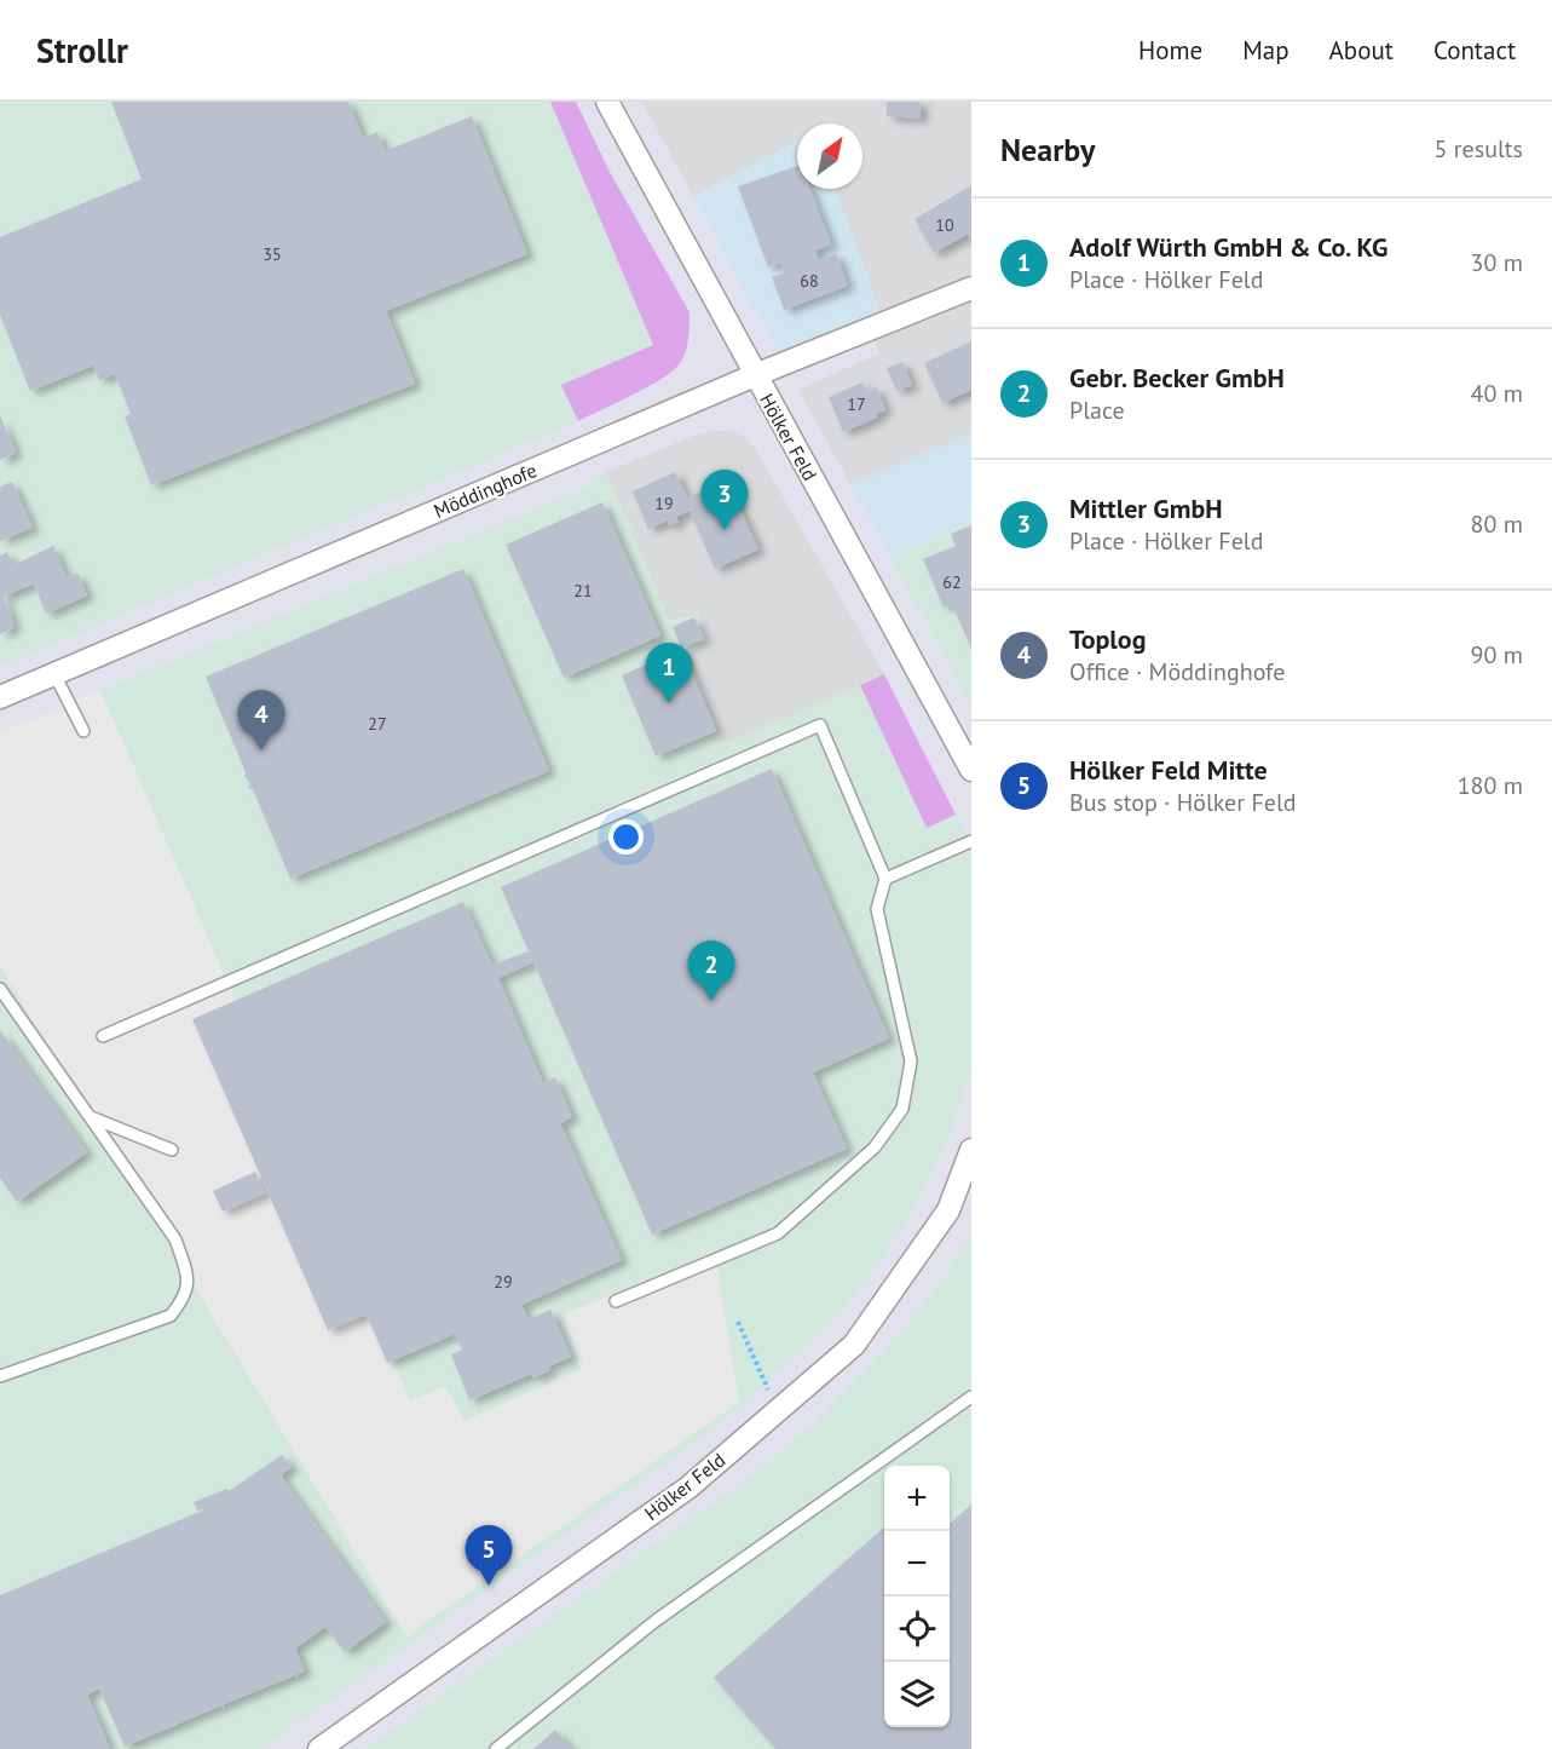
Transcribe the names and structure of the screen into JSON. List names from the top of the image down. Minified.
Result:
{"streets":{"street":["Hölker Feld","Möddinghofe"]},"crossings":[["Hölker Feld","Möddinghofe"]],"house_numbers":["10","35","68","17","19","62","21","27","29"],"north":"top right","page":{"header":"Strollr","nav":["Home","Map","About","Contact"],"heading":["Nearby","5 results"],"list":[{"mark":"1","name":"Adolf Würth GmbH & Co. KG","note":"Place · Hölker Feld","value":"30 m"},{"mark":"2","name":"Gebr. Becker GmbH","note":"Place","value":"40 m"},{"mark":"3","name":"Mittler GmbH","note":"Place · Hölker Feld","value":"80 m"},{"mark":"4","name":"Toplog","note":"Office · Möddinghofe","value":"90 m"},{"mark":"5","name":"Hölker Feld Mitte","note":"Bus stop · Hölker Feld","value":"180 m"}],"pins":["3","1","4","2","5"],"map_buttons":["+","−"]}}
